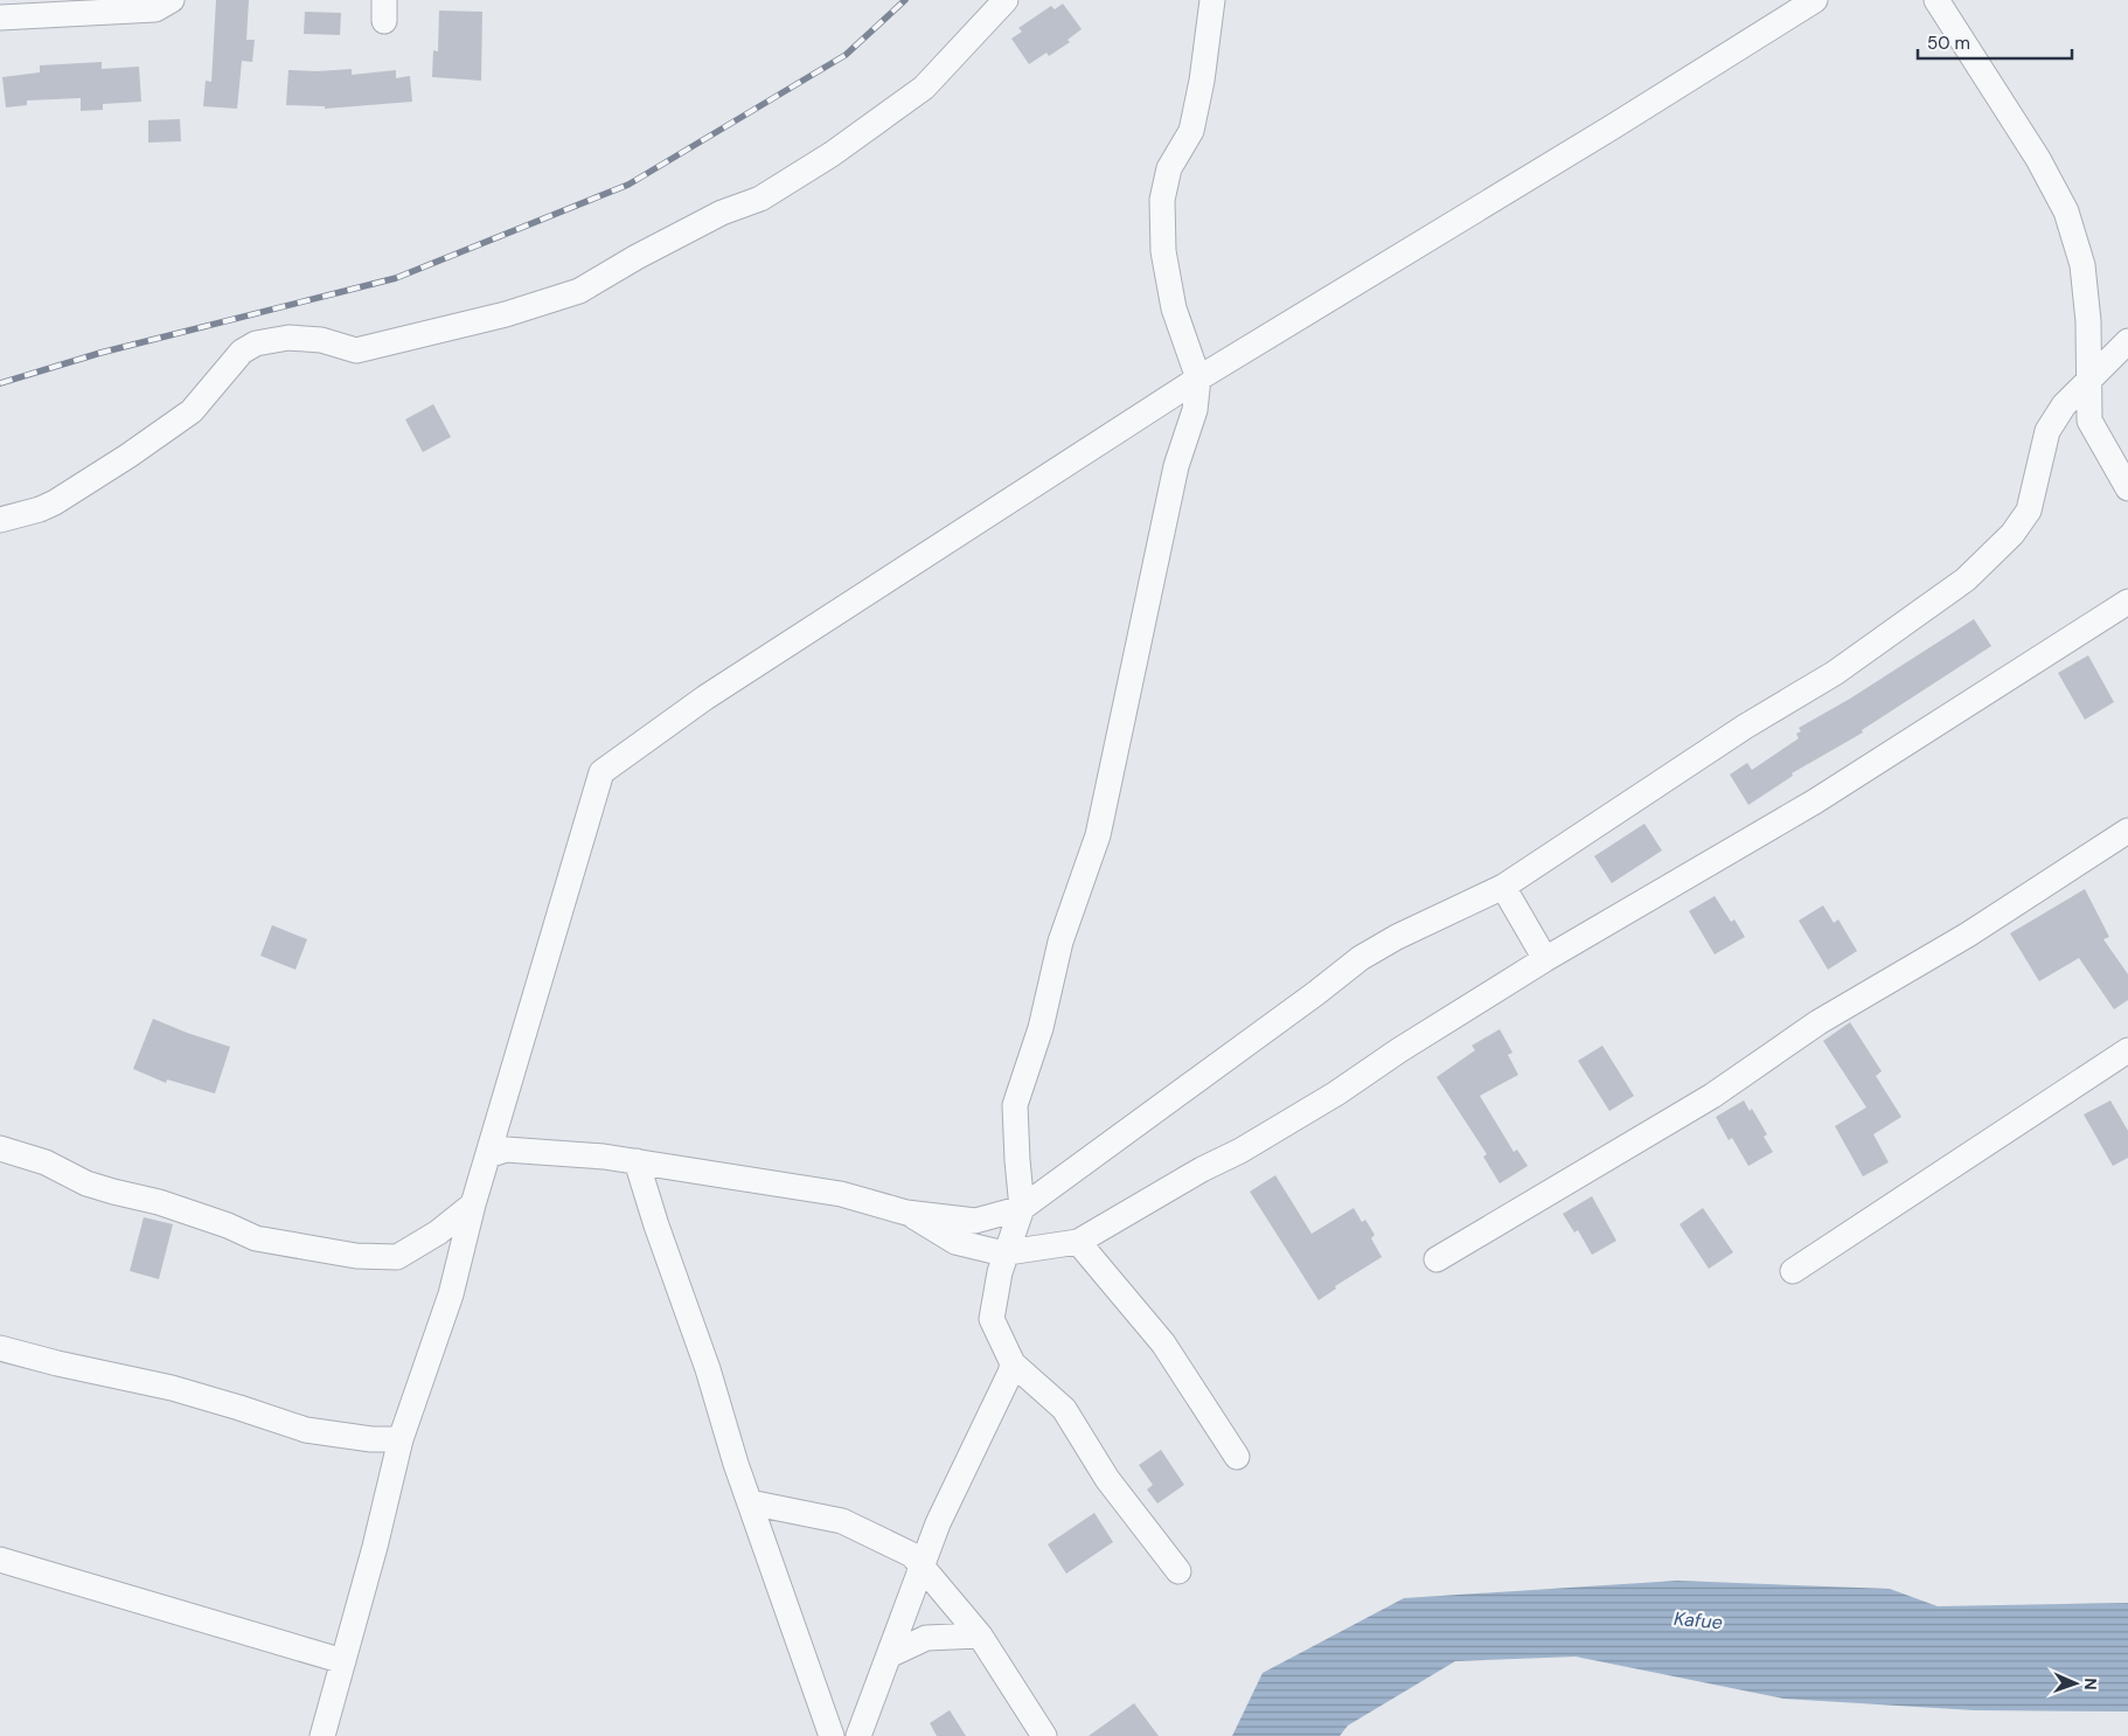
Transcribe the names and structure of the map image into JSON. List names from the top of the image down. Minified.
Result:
{"water":["Kafue"],"scale_bar":"50 m","north":"right"}
